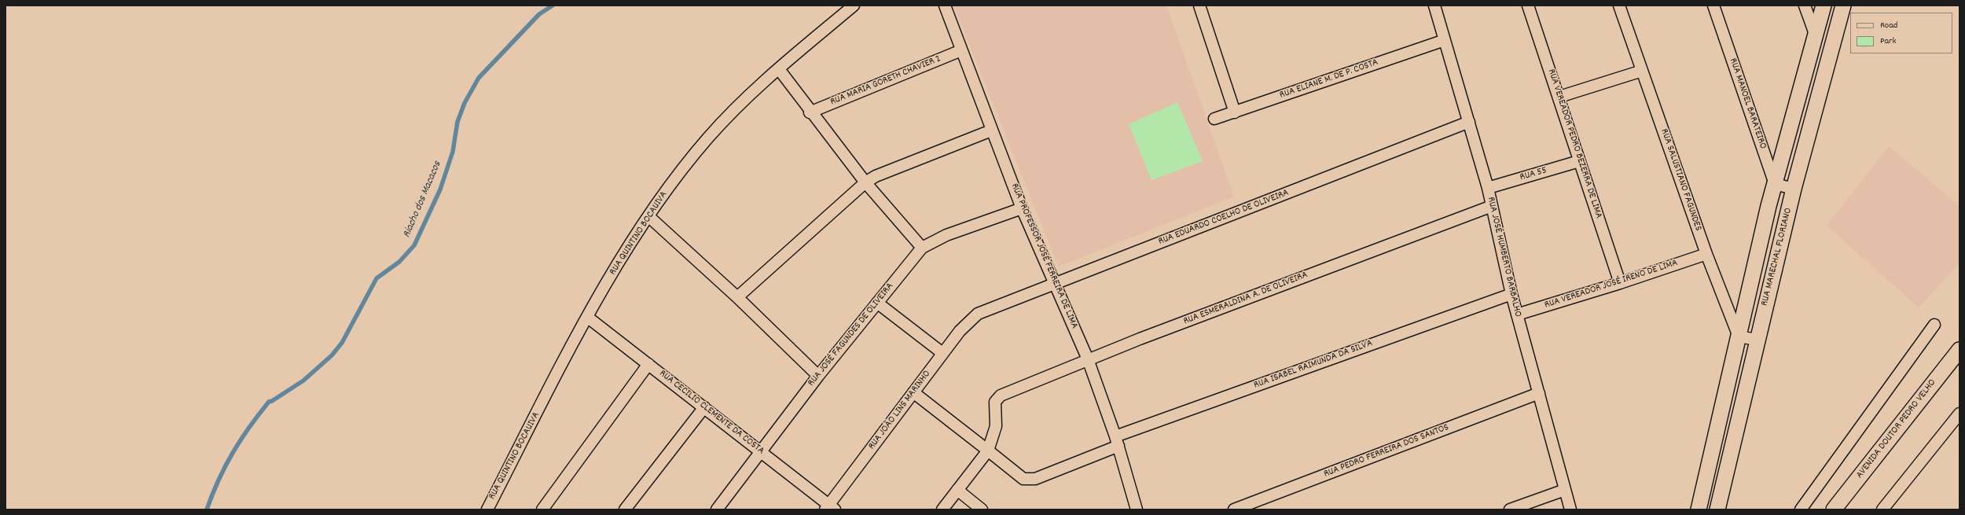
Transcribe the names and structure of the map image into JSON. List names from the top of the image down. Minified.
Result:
{"streets":{"street":["RUA ELIANE M. DE P. COSTA","RUA MARIA GORETH CHAVIER 2","RUA MANOEL BARATEIRO","RUA VEREADOR PEDRO BEZERRA DE LIMA","RUA 55","RUA SALUSTIANO FAGUNDES","RUA EDUARDO COELHO DE OLIVEIRA","RUA QUINTINO BOCAUIVA","RUA PROFESSOR JOSÉ FERREIRA DE LIMA","RUA JOSÉ HUMBERTO BARBALHO","RUA MARECHAL FLORIANO","RUA VEREADOR JOSÉ IRENO DE LIMA","RUA ESMERALDINA A. DE OLIVEIRA","RUA JOSÉ FAGUNDES DE OLIVEIRA","RUA ISABEL RAIMUNDA DA SILVA","RUA JOÃO LINS MARINHO","RUA CECILIO CLEMENTE DA COSTA","AVENIDA DOUTOR PEDRO VELHO","RUA PEDRO FERREIRA DOS SANTOS"]},"crossings":[["RUA ELIANE M. DE P. COSTA","RUA JOSÉ HUMBERTO BARBALHO"],["RUA MARIA GORETH CHAVIER 2","RUA PROFESSOR JOSÉ FERREIRA DE LIMA"],["RUA MANOEL BARATEIRO","RUA MARECHAL FLORIANO"],["RUA VEREADOR PEDRO BEZERRA DE LIMA","RUA 55"],["RUA VEREADOR PEDRO BEZERRA DE LIMA","RUA VEREADOR JOSÉ IRENO DE LIMA"],["RUA 55","RUA JOSÉ HUMBERTO BARBALHO"],["RUA SALUSTIANO FAGUNDES","RUA MARECHAL FLORIANO"],["RUA SALUSTIANO FAGUNDES","RUA VEREADOR JOSÉ IRENO DE LIMA"],["RUA EDUARDO COELHO DE OLIVEIRA","RUA PROFESSOR JOSÉ FERREIRA DE LIMA"],["RUA EDUARDO COELHO DE OLIVEIRA","RUA JOSÉ HUMBERTO BARBALHO"],["RUA EDUARDO COELHO DE OLIVEIRA","RUA JOÃO LINS MARINHO"],["RUA QUINTINO BOCAUIVA","RUA CECILIO CLEMENTE DA COSTA"],["RUA PROFESSOR JOSÉ FERREIRA DE LIMA","RUA ESMERALDINA A. DE OLIVEIRA"],["RUA PROFESSOR JOSÉ FERREIRA DE LIMA","RUA JOSÉ FAGUNDES DE OLIVEIRA"],["RUA PROFESSOR JOSÉ FERREIRA DE LIMA","RUA ISABEL RAIMUNDA DA SILVA"],["RUA JOSÉ HUMBERTO BARBALHO","RUA VEREADOR JOSÉ IRENO DE LIMA"],["RUA JOSÉ HUMBERTO BARBALHO","RUA ESMERALDINA A. DE OLIVEIRA"],["RUA JOSÉ HUMBERTO BARBALHO","RUA ISABEL RAIMUNDA DA SILVA"],["RUA JOSÉ HUMBERTO BARBALHO","RUA PEDRO FERREIRA DOS SANTOS"],["RUA ESMERALDINA A. DE OLIVEIRA","RUA ISABEL RAIMUNDA DA SILVA"],["RUA JOSÉ FAGUNDES DE OLIVEIRA","RUA CECILIO CLEMENTE DA COSTA"],["RUA ISABEL RAIMUNDA DA SILVA","RUA JOÃO LINS MARINHO"],["RUA JOÃO LINS MARINHO","RUA CECILIO CLEMENTE DA COSTA"]],"water":["Riacho dos Macacos"],"legend":["Road","Park"]}
